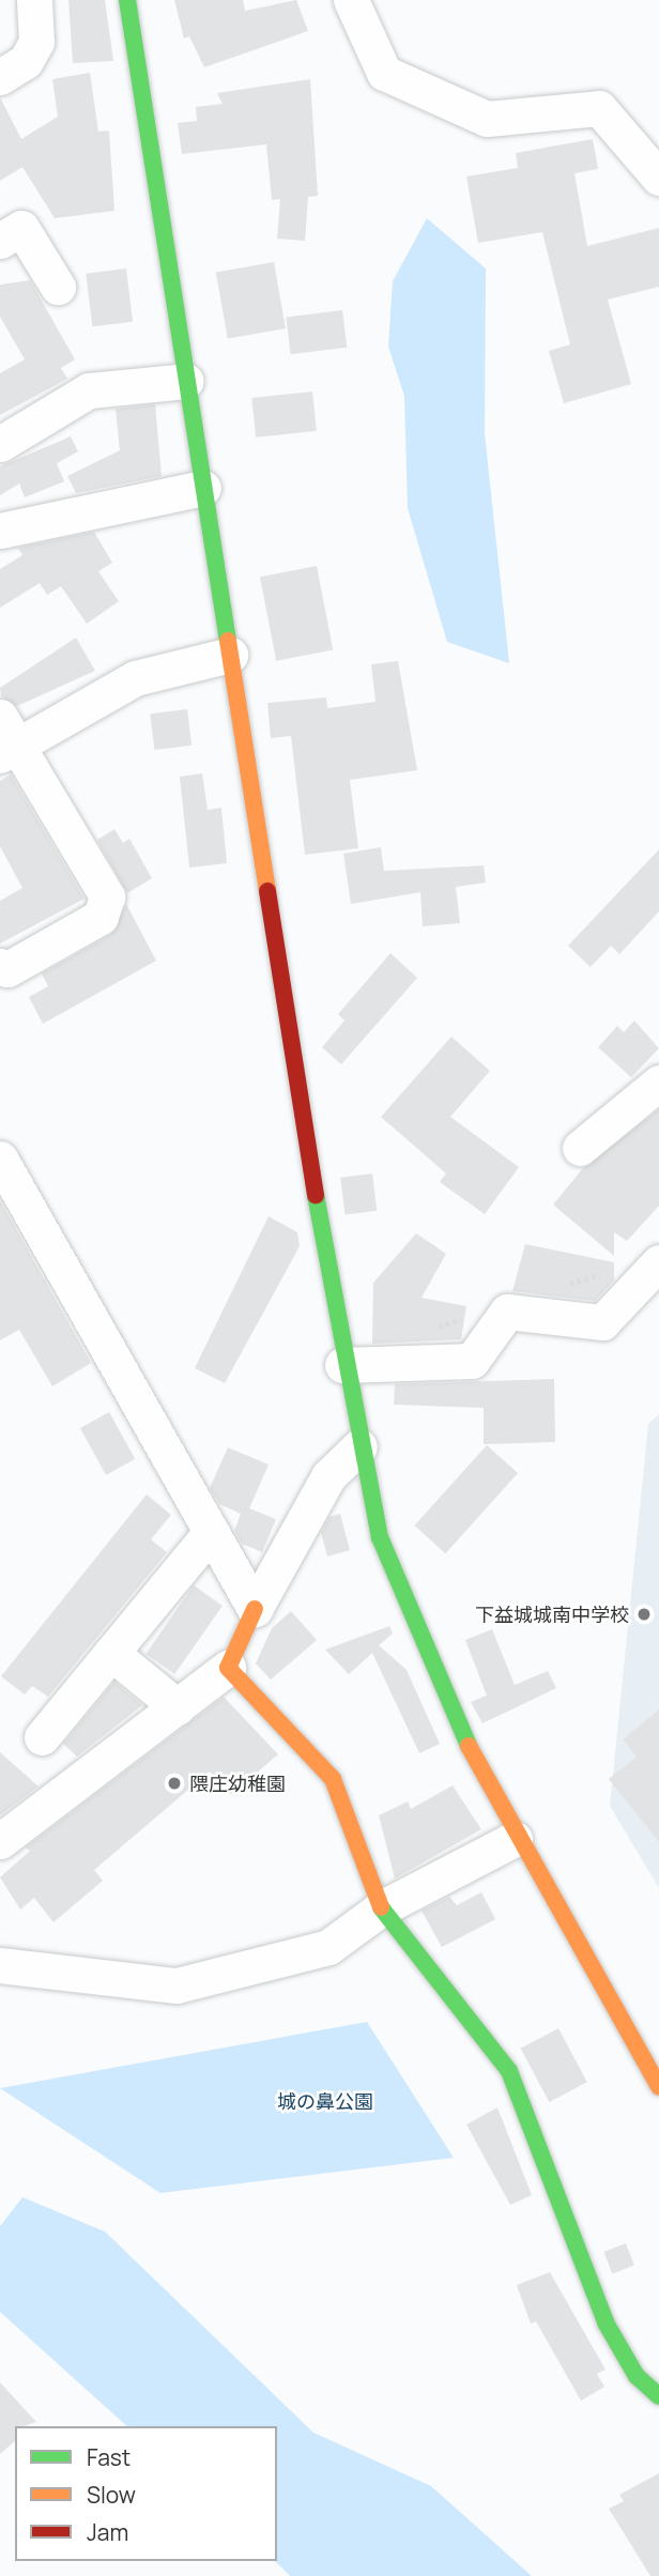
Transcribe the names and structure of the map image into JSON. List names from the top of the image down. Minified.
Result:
{"parks":["城の鼻公園"],"places":["下益城城南中学校","隈庄幼稚園"],"legend":["Fast","Slow","Jam"]}
